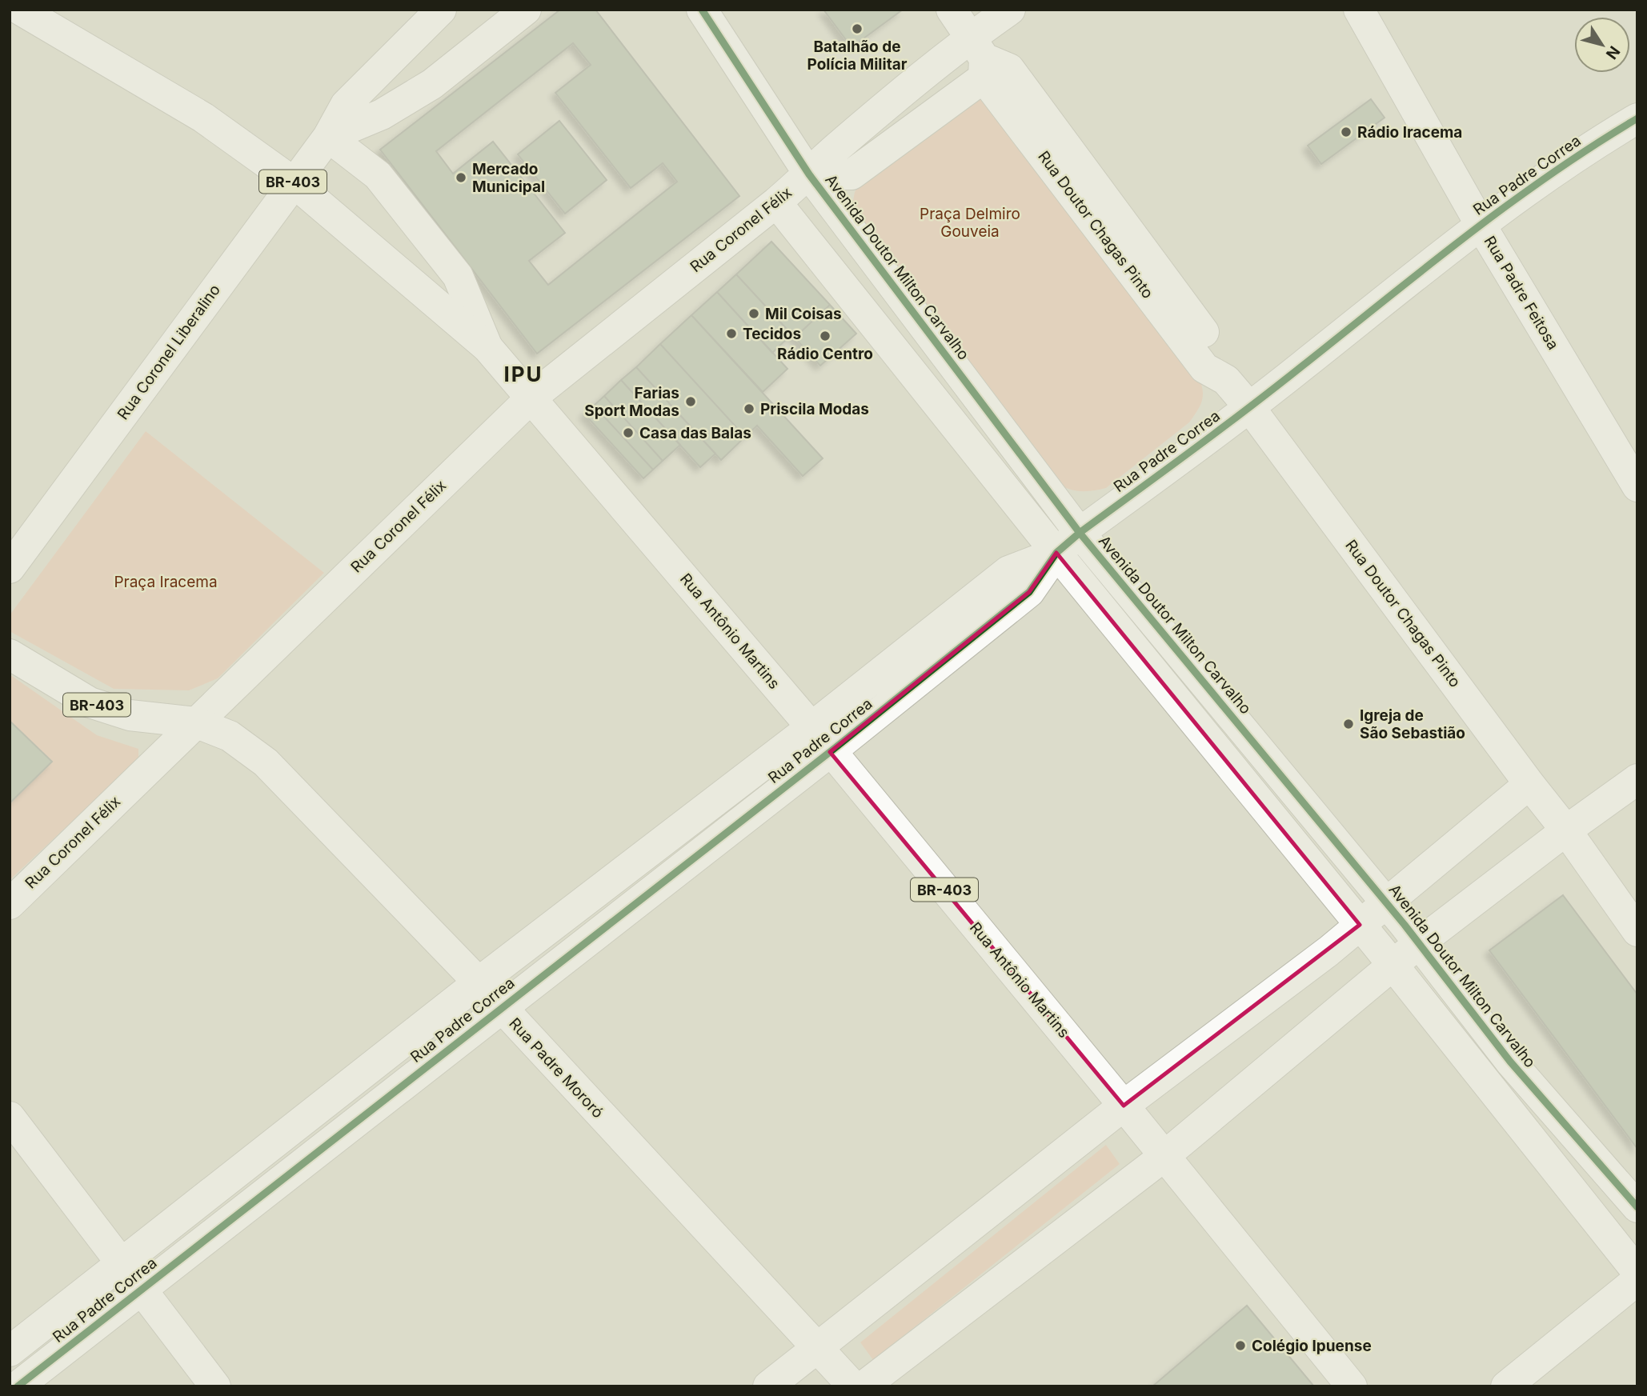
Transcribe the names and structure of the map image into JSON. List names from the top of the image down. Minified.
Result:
{"streets":{"street":["Rua Padre Correa","BR-403","Rua Doutor Chagas Pinto","Rua Coronel Félix","Avenida Doutor Milton Carvalho","Rua Padre Feitosa","Rua Coronel Liberalino","Rua Antônio Martins","Rua Padre Mororó"]},"crossings":[["Rua Padre Correa","Rua Doutor Chagas Pinto"],["Rua Padre Correa","Avenida Doutor Milton Carvalho"],["Rua Padre Correa","Rua Padre Feitosa"],["Rua Padre Correa","Rua Antônio Martins"],["Rua Padre Correa","Rua Padre Mororó"],["BR-403","Rua Coronel Félix"],["BR-403","Rua Coronel Liberalino"],["BR-403","Rua Antônio Martins"],["BR-403","Rua Padre Mororó"],["Rua Doutor Chagas Pinto","Rua Coronel Félix"],["Rua Coronel Félix","Avenida Doutor Milton Carvalho"],["Rua Coronel Félix","Rua Antônio Martins"],["Rua Coronel Félix","Rua Padre Mororó"]],"districts":["IPU"],"parks":["Praça Delmiro Gouveia","Praça Iracema"],"places":["Batalhão de Polícia Militar","Rádio Iracema","Mercado Municipal","Mil Coisas","Tecidos","Rádio Centro","Farias Sport Modas","Priscila Modas","Casa das Balas","Igreja de São Sebastião","Colégio Ipuense"],"north":"bottom right"}
